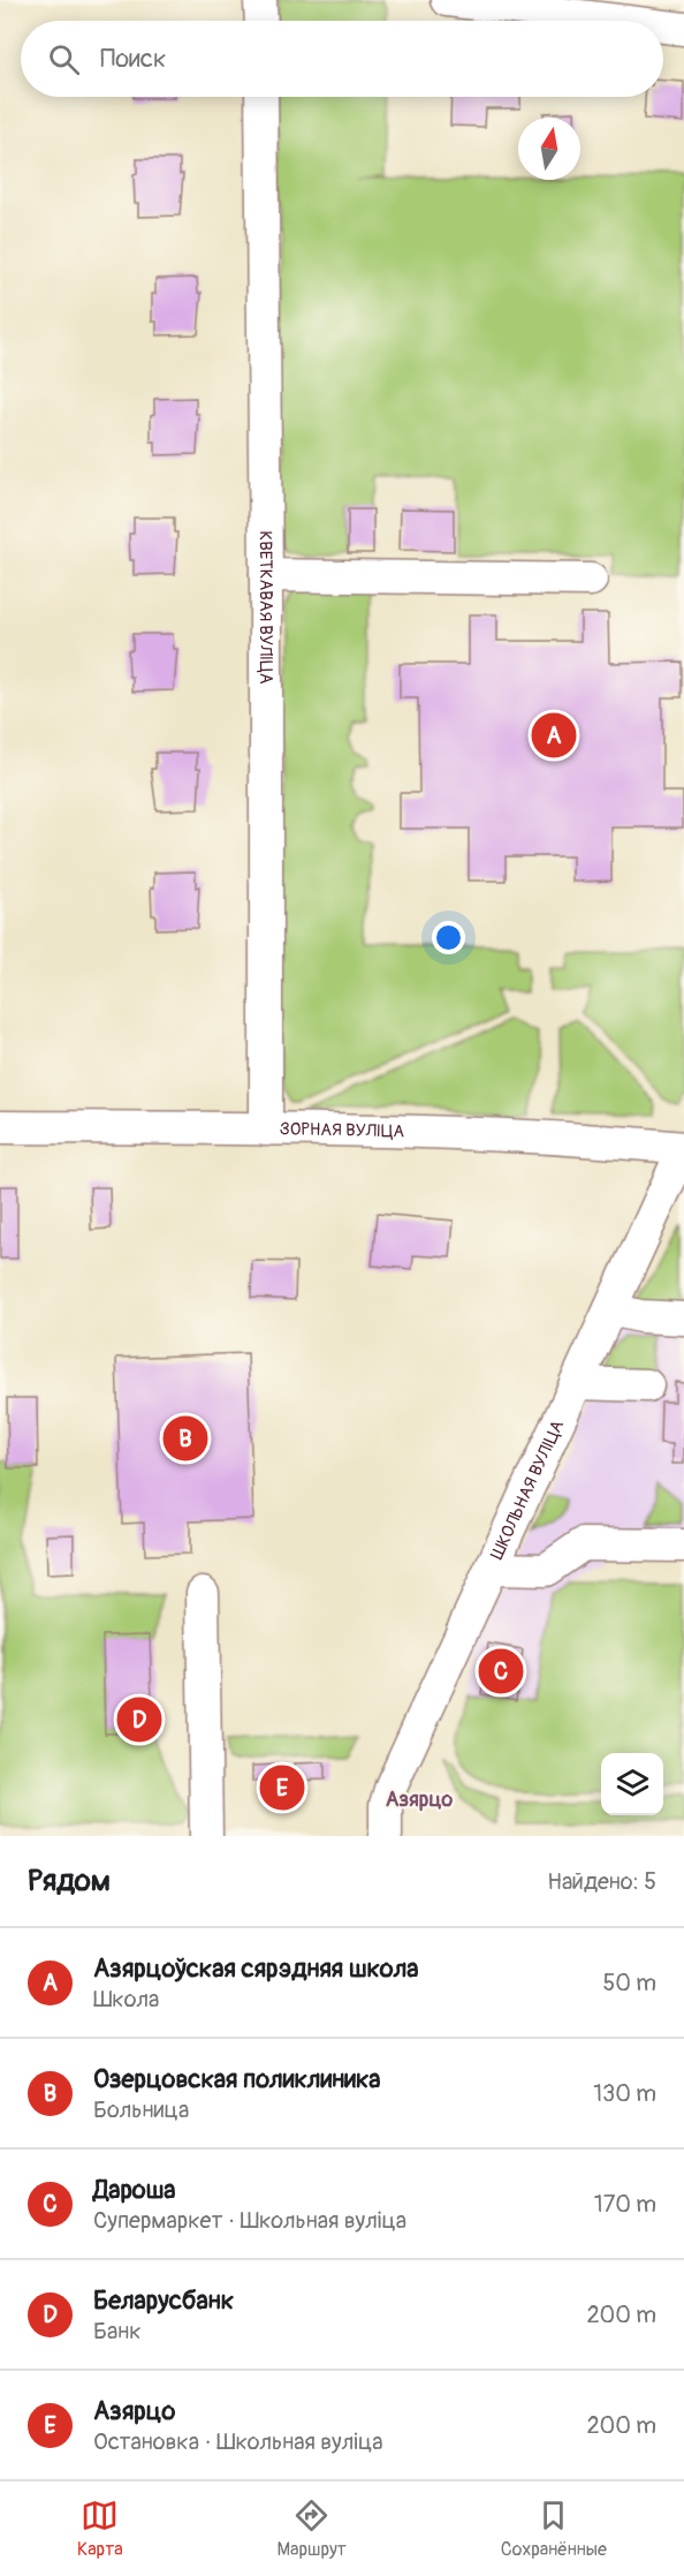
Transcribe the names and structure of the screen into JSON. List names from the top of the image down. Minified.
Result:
{"streets":{"street":["КВЕТКАВАЯ ВУЛІЦА","ЗОРНАЯ ВУЛІЦА","ШКОЛЬНАЯ ВУЛІЦА"]},"crossings":[["КВЕТКАВАЯ ВУЛІЦА","ЗОРНАЯ ВУЛІЦА"],["ЗОРНАЯ ВУЛІЦА","ШКОЛЬНАЯ ВУЛІЦА"]],"districts":["Азярцо"],"north":"top","page":{"search":"Поиск","pins":["A","B","C","D","E"],"heading":["Рядом","Найдено: 5"],"list":[{"mark":"A","name":"Азярцоўская сярэдняя школа","note":"Школа","value":"50 m"},{"mark":"B","name":"Озерцовская поликлиника","note":"Больница","value":"130 m"},{"mark":"C","name":"Дароша","note":"Супермаркет · Школьная вуліца","value":"170 m"},{"mark":"D","name":"Беларусбанк","note":"Банк","value":"200 m"},{"mark":"E","name":"Азярцо","note":"Остановка · Школьная вуліца","value":"200 m"}],"nav":["Карта","Маршрут","Сохранённые"]}}
